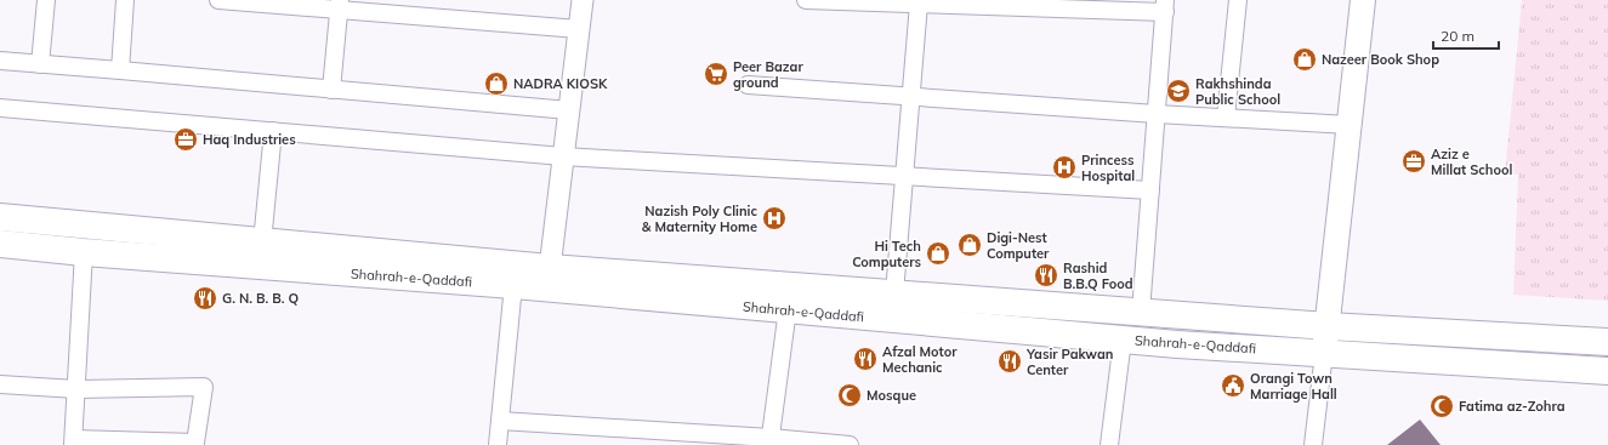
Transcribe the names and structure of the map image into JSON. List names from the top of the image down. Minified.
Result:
{"streets":{"main road":["Shahrah-e-Qaddafi"]},"places":{"shop":["Nazeer Book Shop","NADRA KIOSK","Digi-Nest Computer","Hi Tech Computers"],"supermarket":["Peer Bazar ground"],"school or university":["Rakhshinda Public School"],"office":["Haq Industries","Aziz e Millat School"],"hospital":["Princess Hospital","Nazish Poly Clinic & Maternity Home"],"restaurant":["Rashid B.B.Q Food","G. N. B. B. Q","Afzal Motor Mechanic","Yasir Pakwan Center"],"public building":["Orangi Town Marriage Hall"],"mosque":["Mosque","Fatima az-Zohra"]},"scale_bar":"20 m"}
